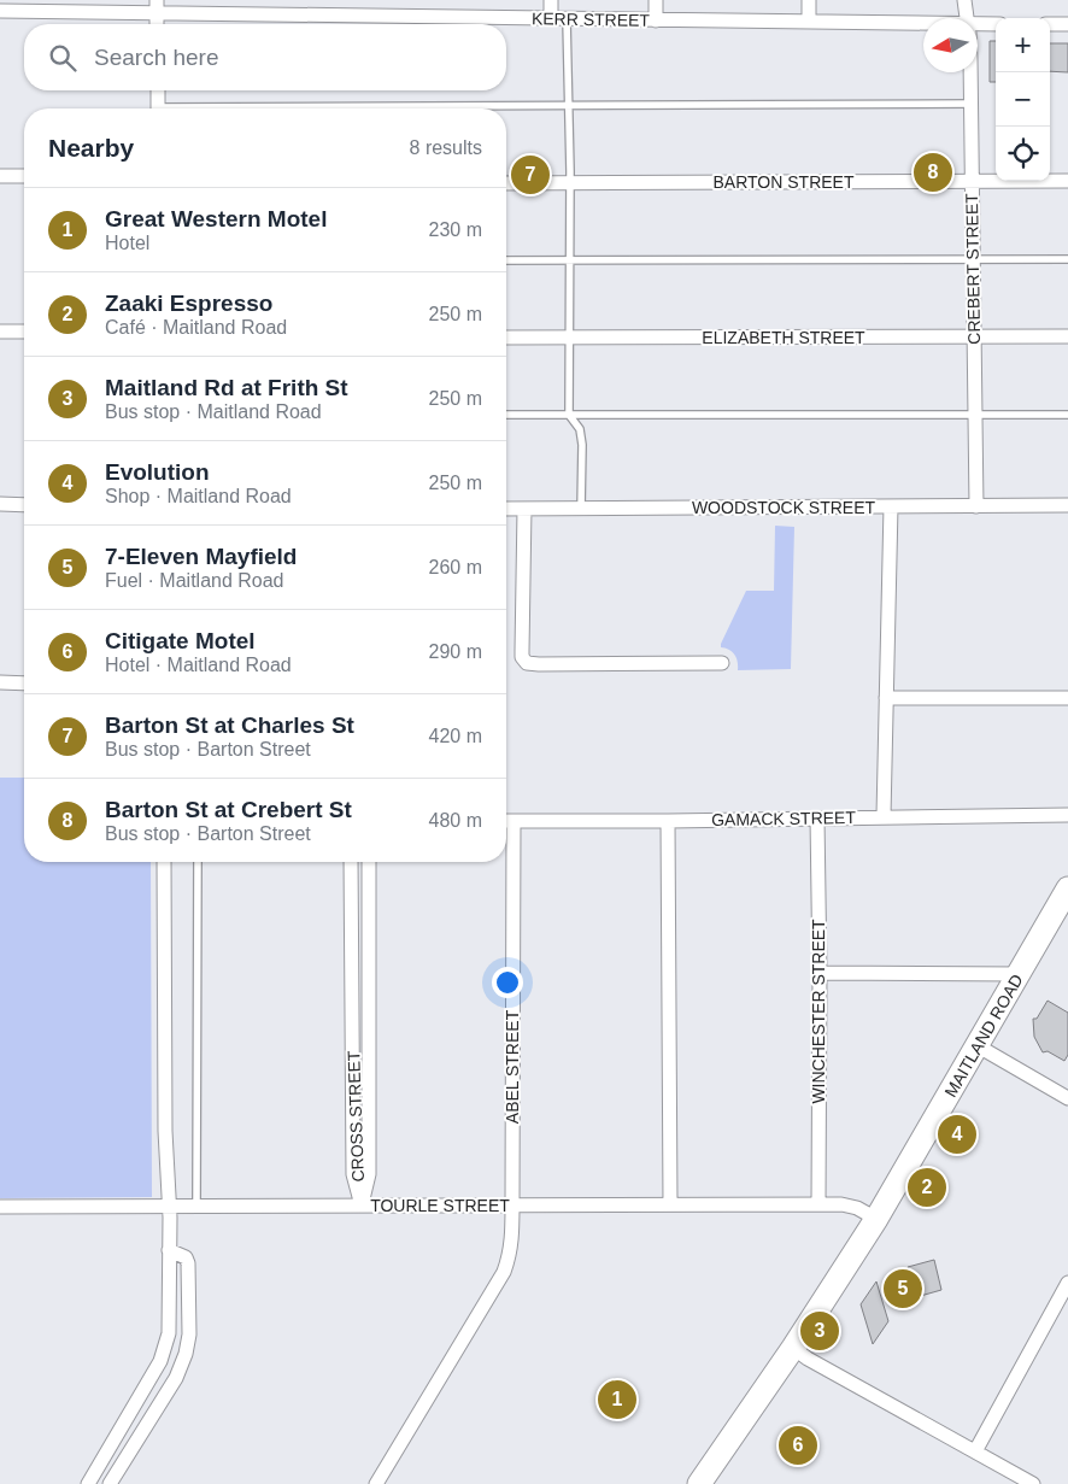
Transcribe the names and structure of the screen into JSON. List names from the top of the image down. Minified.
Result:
{"streets":{"main road":["MAITLAND ROAD"],"street":["KERR STREET","BARTON STREET","CREBERT STREET","ELIZABETH STREET","WOODSTOCK STREET","GAMACK STREET","WINCHESTER STREET","ABEL STREET","CROSS STREET","TOURLE STREET"]},"crossings":[["BARTON STREET","CREBERT STREET"],["CREBERT STREET","ELIZABETH STREET"],["CREBERT STREET","WOODSTOCK STREET"],["GAMACK STREET","WINCHESTER STREET"],["GAMACK STREET","ABEL STREET"],["WINCHESTER STREET","TOURLE STREET"],["MAITLAND ROAD","TOURLE STREET"],["ABEL STREET","TOURLE STREET"],["CROSS STREET","TOURLE STREET"]],"north":"left","page":{"map_buttons":["+","−"],"search":"Search here","heading":["Nearby","8 results"],"pins":["8","7","4","2","5","3","1","6"],"list":[{"mark":"1","name":"Great Western Motel","note":"Hotel","value":"230 m"},{"mark":"2","name":"Zaaki Espresso","note":"Café · Maitland Road","value":"250 m"},{"mark":"3","name":"Maitland Rd at Frith St","note":"Bus stop · Maitland Road","value":"250 m"},{"mark":"4","name":"Evolution","note":"Shop · Maitland Road","value":"250 m"},{"mark":"5","name":"7-Eleven Mayfield","note":"Fuel · Maitland Road","value":"260 m"},{"mark":"6","name":"Citigate Motel","note":"Hotel · Maitland Road","value":"290 m"},{"mark":"7","name":"Barton St at Charles St","note":"Bus stop · Barton Street","value":"420 m"},{"mark":"8","name":"Barton St at Crebert St","note":"Bus stop · Barton Street","value":"480 m"}]}}
